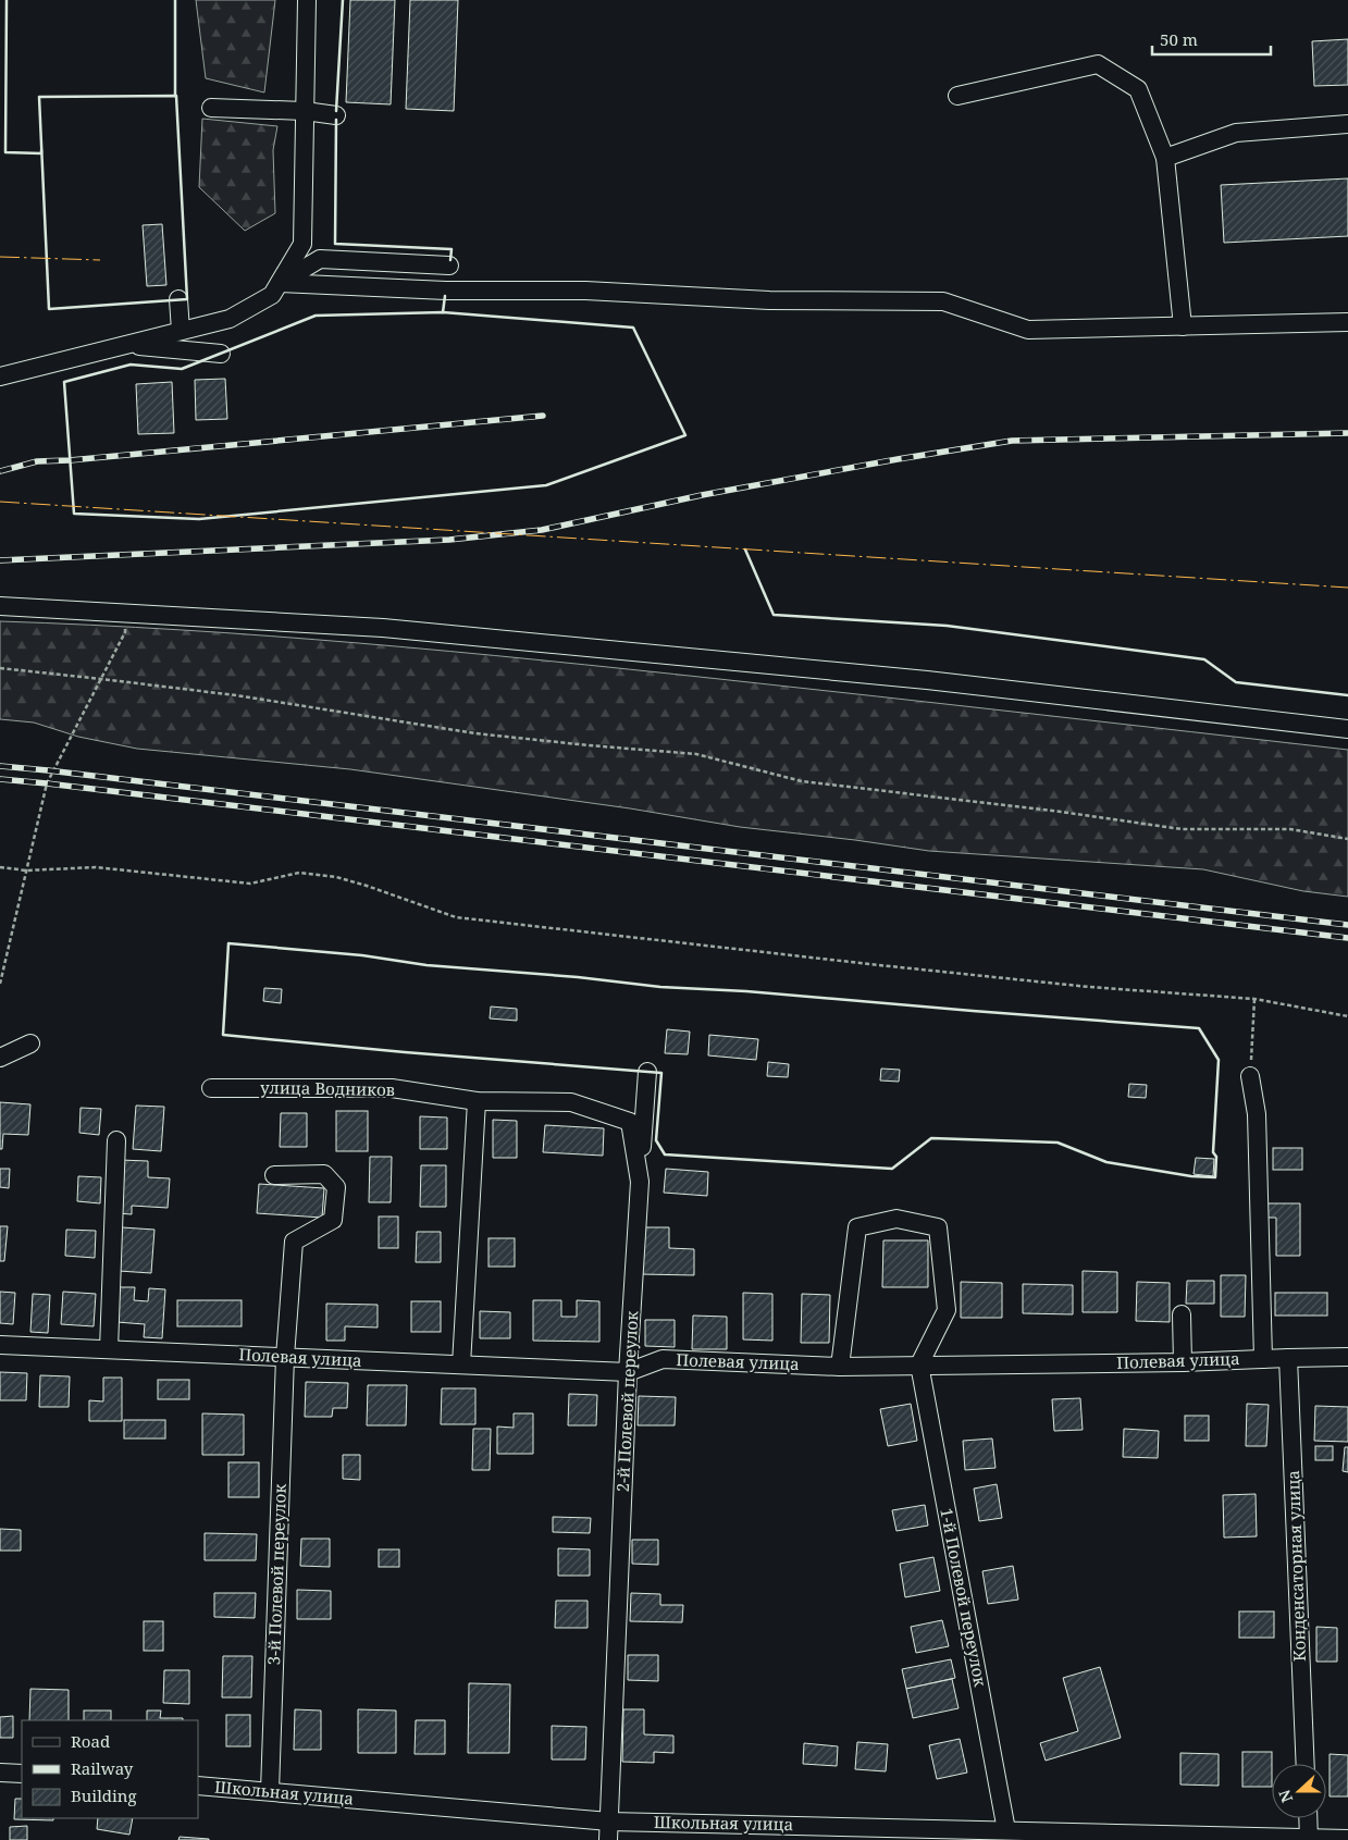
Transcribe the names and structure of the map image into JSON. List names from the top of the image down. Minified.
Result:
{"streets":{"street":["улица Водников","Полевая улица","2-й Полевой переулок","Конденсаторная улица","3-й Полевой переулок","1-й Полевой переулок","Школьная улица"]},"crossings":[["улица Водников","2-й Полевой переулок"],["Полевая улица","2-й Полевой переулок"],["Полевая улица","Конденсаторная улица"],["Полевая улица","3-й Полевой переулок"],["Полевая улица","1-й Полевой переулок"],["2-й Полевой переулок","Школьная улица"],["3-й Полевой переулок","Школьная улица"],["1-й Полевой переулок","Школьная улица"]],"legend":["Road","Railway","Building"],"scale_bar":"50 m","north":"left"}
